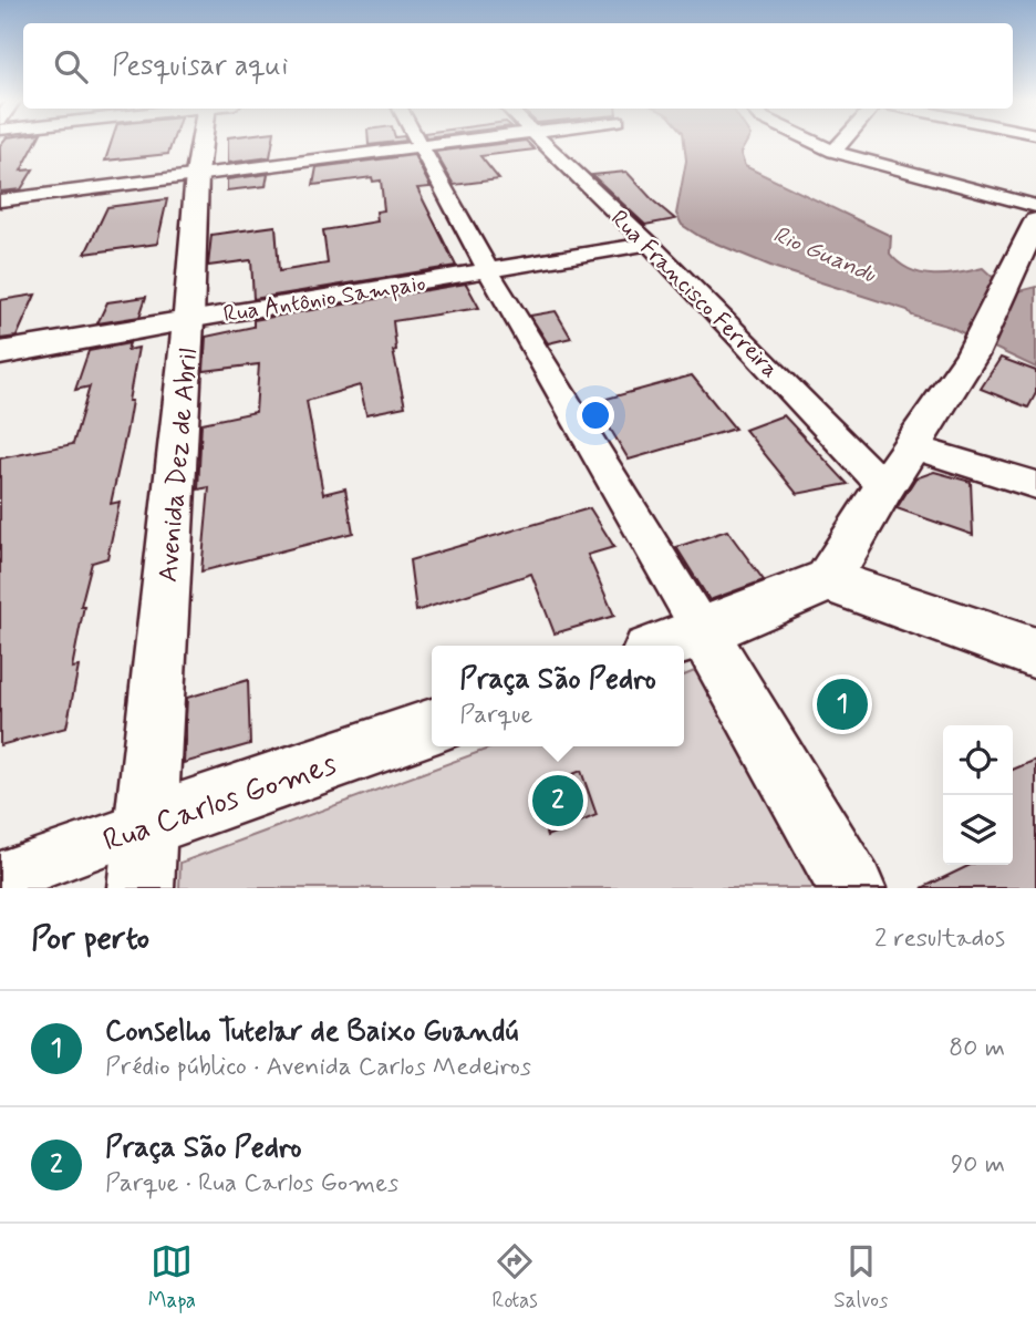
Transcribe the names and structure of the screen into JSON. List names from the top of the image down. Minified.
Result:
{"streets":{"street":["Rua Francisco Ferreira","Rua Antônio Sampaio","Avenida Dez de Abril","Rua Carlos Gomes"]},"crossings":[["Rua Francisco Ferreira","Rua Antônio Sampaio"],["Rua Antônio Sampaio","Avenida Dez de Abril"],["Avenida Dez de Abril","Rua Carlos Gomes"]],"water":["Rio Guandu"],"page":{"search":"Pesquisar aqui","popup":["Praça São Pedro","Parque"],"pins":["1","2"],"heading":["Por perto","2 resultados"],"list":[{"mark":"1","name":"Conselho Tutelar de Baixo Guandú","note":"Prédio público · Avenida Carlos Medeiros","value":"80 m"},{"mark":"2","name":"Praça São Pedro","note":"Parque · Rua Carlos Gomes","value":"90 m"}],"nav":["Mapa","Rotas","Salvos"]}}
